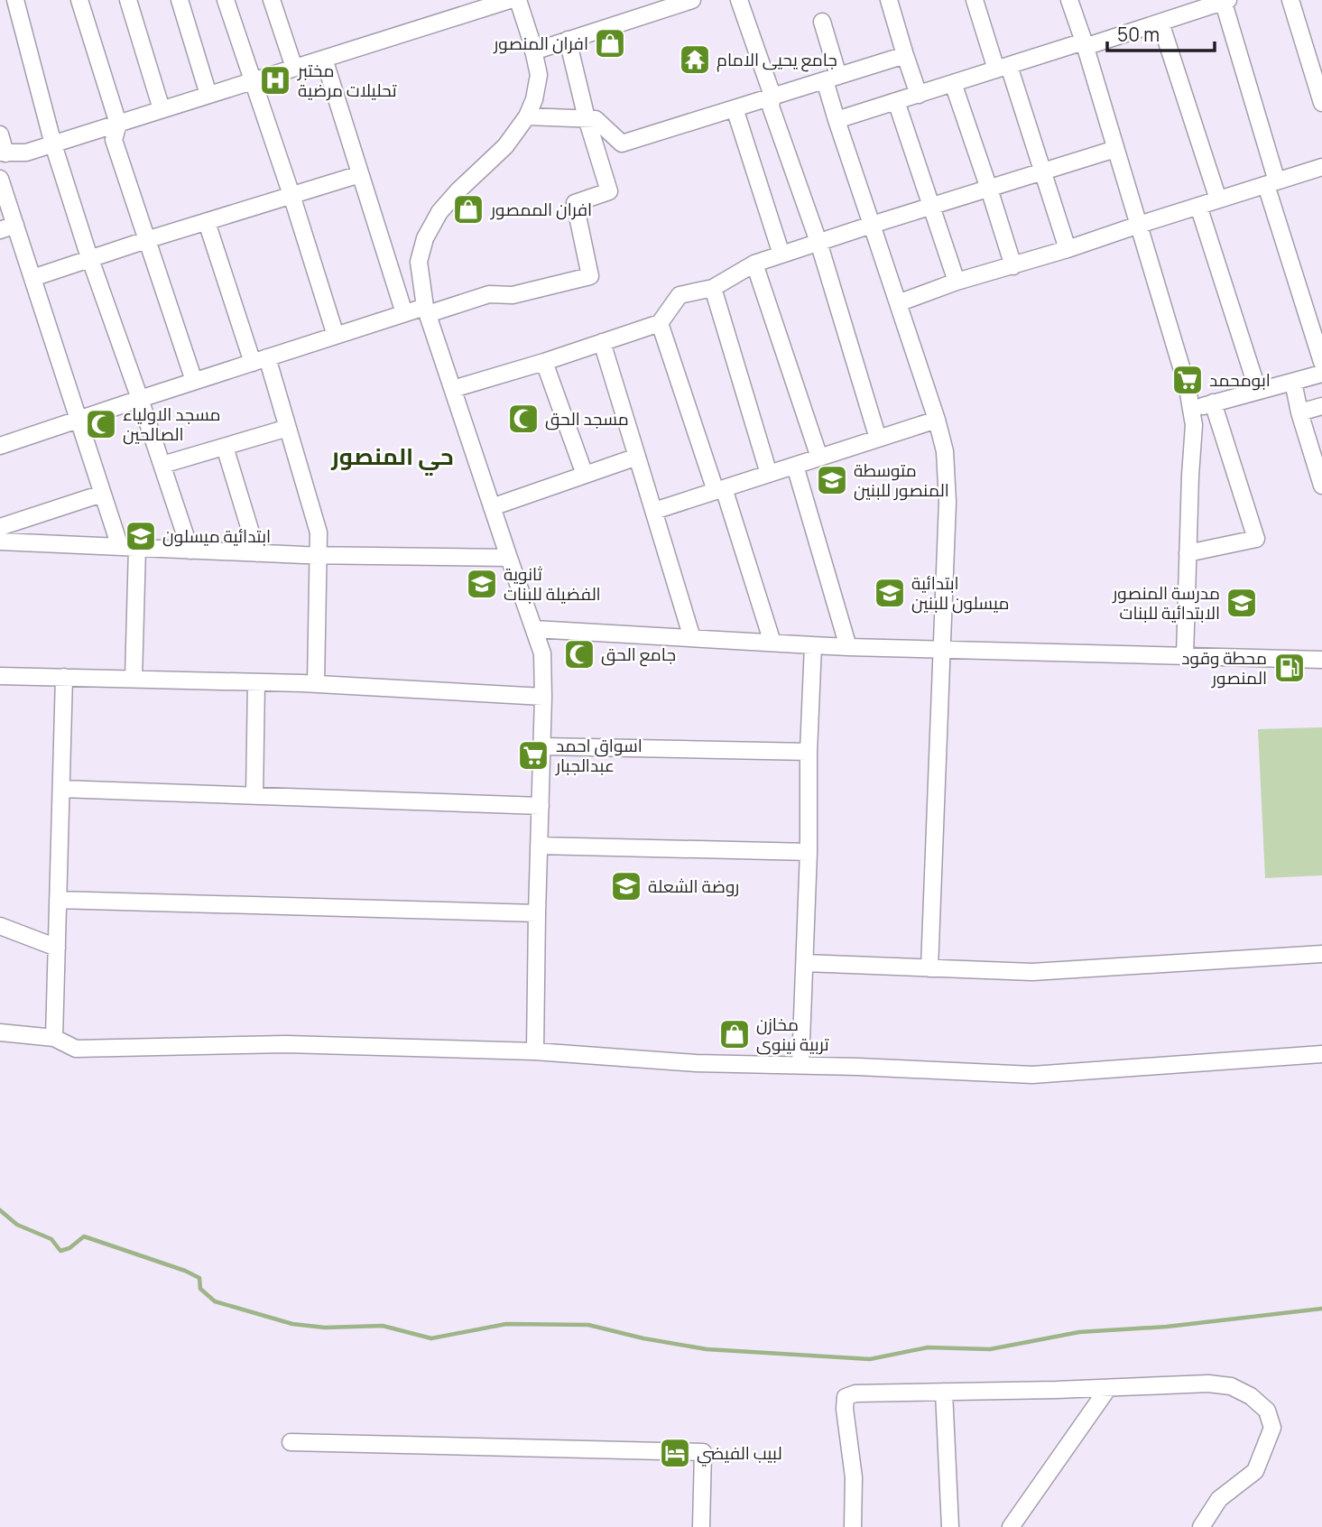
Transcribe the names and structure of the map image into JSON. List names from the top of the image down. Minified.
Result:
{"districts":["حي المنصور"],"places":{"shop":["افران المنصور","افران الممصور","مخازن تربية نينوى"],"temple":["جامع يحيى الامام"],"hospital":["مختبر تحليلات مرضية"],"supermarket":["ابومحمد","اسواق احمد عبدالجبار"],"mosque":["مسجد الحق","مسجد الاولياء الصالحين","جامع الحق"],"school or university":["متوسطة المنصور للبنين","ابتدائية ميسلون","ثانوية الفضيلة للبنات","ابتدائية ميسلون للبنين","مدرسة المنصور الابتدائية للبنات","روضة الشعلة"],"fuel station":["محطة وقود المنصور"],"hotel":["لبيب الفيضي"]},"scale_bar":"50 m"}
